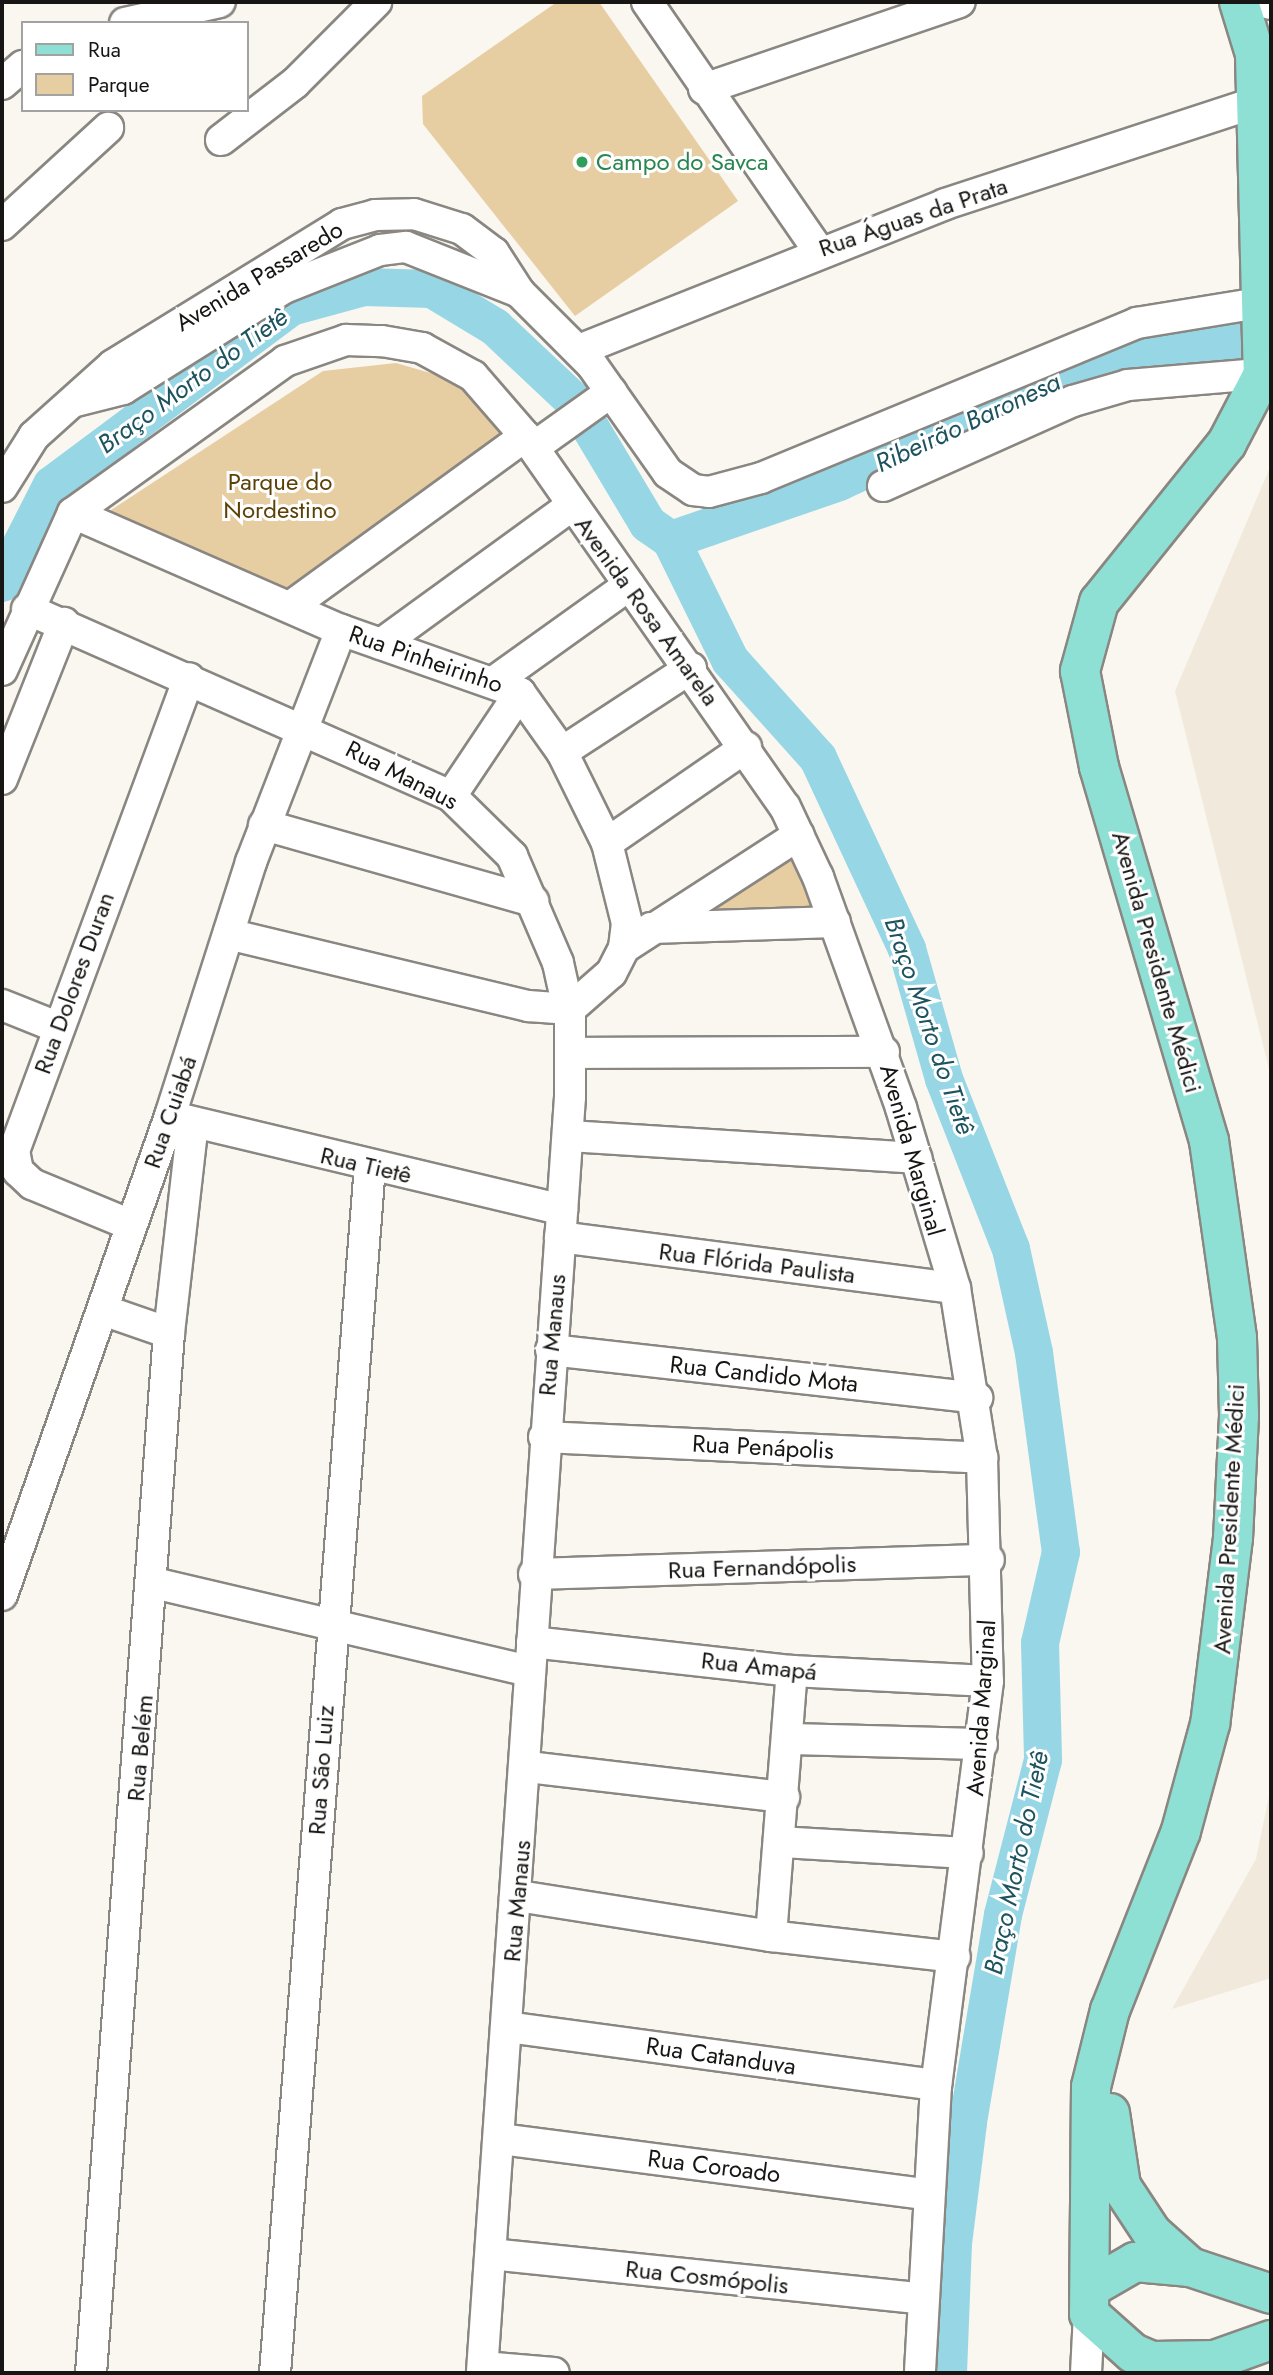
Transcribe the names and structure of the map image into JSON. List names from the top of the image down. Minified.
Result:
{"streets":{"main road":["Avenida Presidente Médici"],"street":["Rua Águas da Prata","Avenida Passaredo","Avenida Rosa Amarela","Rua Pinheirinho","Rua Manaus","Rua Dolores Duran","Rua Cuiabá","Avenida Marginal","Rua Tietê","Rua Flórida Paulista","Rua Candido Mota","Rua Penápolis","Rua Fernandópolis","Rua Amapá","Rua Belém","Rua São Luiz","Rua Catanduva","Rua Coroado","Rua Cosmópolis"]},"crossings":[["Rua Águas da Prata","Avenida Passaredo"],["Avenida Passaredo","Avenida Presidente Médici"],["Avenida Rosa Amarela","Rua Pinheirinho"],["Avenida Rosa Amarela","Avenida Marginal"],["Rua Pinheirinho","Rua Cuiabá"],["Rua Manaus","Rua Dolores Duran"],["Rua Manaus","Rua Cuiabá"],["Rua Manaus","Rua Tietê"],["Rua Manaus","Rua Flórida Paulista"],["Rua Manaus","Rua Candido Mota"],["Rua Manaus","Rua Penápolis"],["Rua Manaus","Rua Fernandópolis"],["Rua Manaus","Rua Amapá"],["Rua Manaus","Rua Catanduva"],["Rua Manaus","Rua Coroado"],["Rua Manaus","Rua Cosmópolis"],["Rua Dolores Duran","Rua Cuiabá"],["Rua Cuiabá","Rua Tietê"],["Rua Cuiabá","Rua Belém"],["Avenida Marginal","Rua Flórida Paulista"],["Avenida Marginal","Rua Candido Mota"],["Avenida Marginal","Rua Penápolis"],["Avenida Marginal","Rua Fernandópolis"],["Avenida Marginal","Rua Amapá"],["Avenida Marginal","Rua Catanduva"],["Avenida Marginal","Rua Coroado"],["Avenida Marginal","Rua Cosmópolis"],["Rua Tietê","Rua Flórida Paulista"],["Rua Tietê","Rua Belém"],["Rua Tietê","Rua São Luiz"],["Rua Amapá","Rua Belém"],["Rua Amapá","Rua São Luiz"]],"water":["Braço Morto do Tietê","Ribeirão Baronesa"],"parks":["Parque do Nordestino"],"places":["Campo do Savca"],"legend":["Rua","Parque"]}
